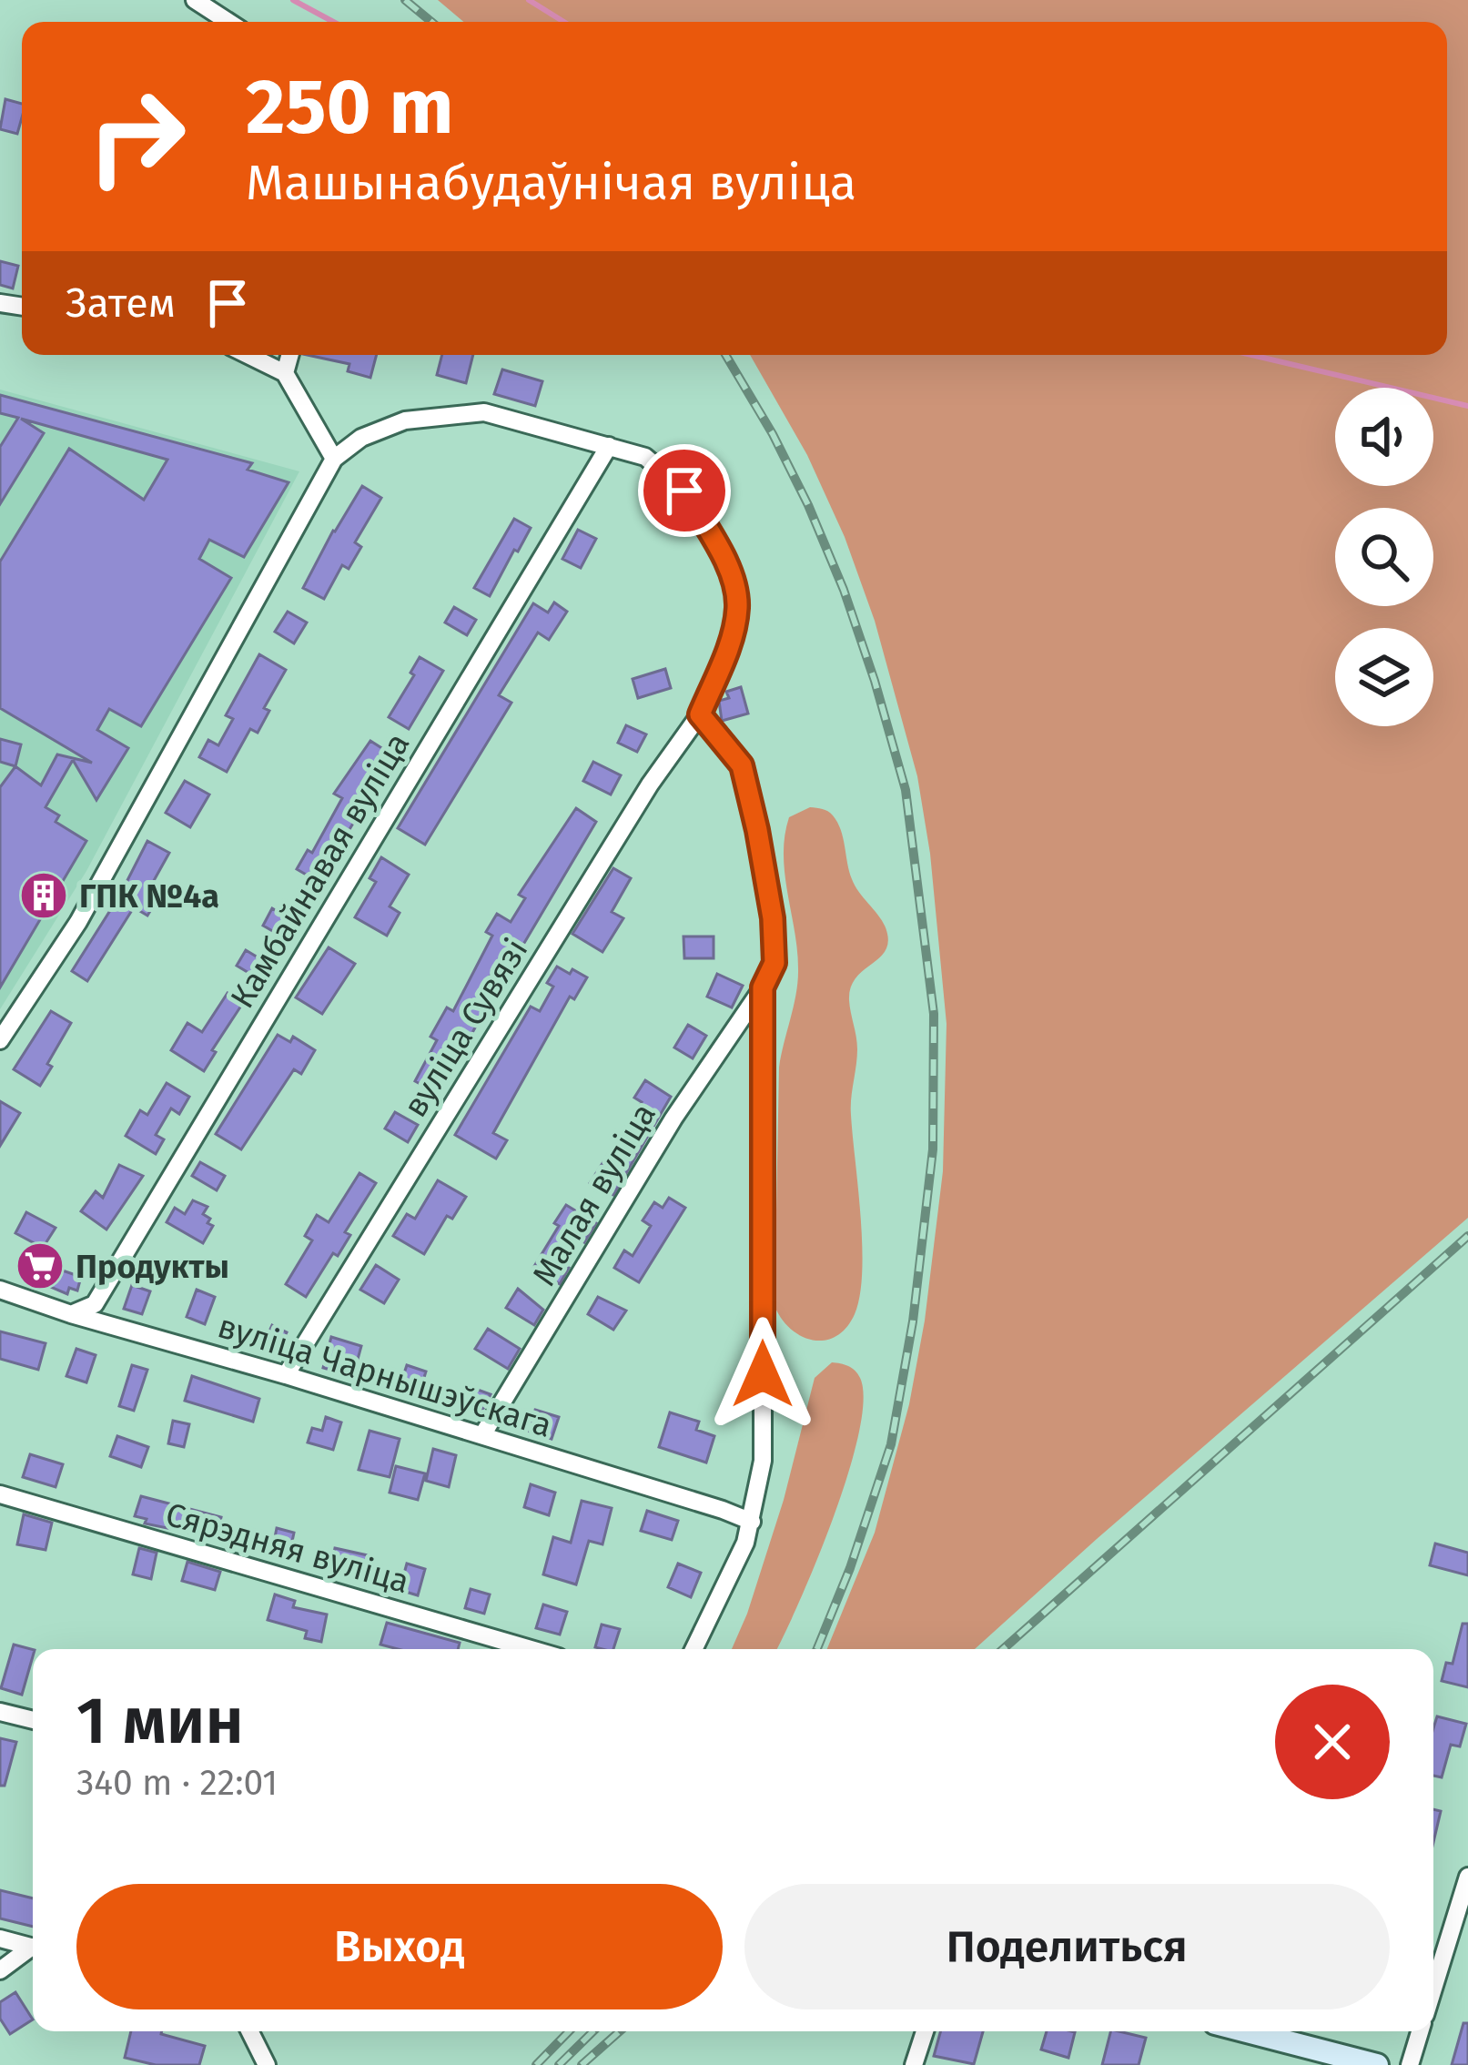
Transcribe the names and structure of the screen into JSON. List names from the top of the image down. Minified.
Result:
{"streets":{"street":["Камбайнавая вуліца","вуліца Сувязі","Малая вуліца","вуліца Чарнышэўскага","Сярэдняя вуліца"]},"crossings":[["Камбайнавая вуліца","вуліца Сувязі"],["Камбайнавая вуліца","вуліца Чарнышэўскага"],["вуліца Сувязі","вуліца Чарнышэўскага"],["Малая вуліца","вуліца Чарнышэўскага"]],"places":{"building":["ГПК №4а"],"supermarket":["Продукты"]},"page":{"turn":["250 m","Машынабудаўнічая вуліца"],"then":"Затем","heading":["1 мин","340 m · 22:01"],"buttons":["Выход","Поделиться"]}}
